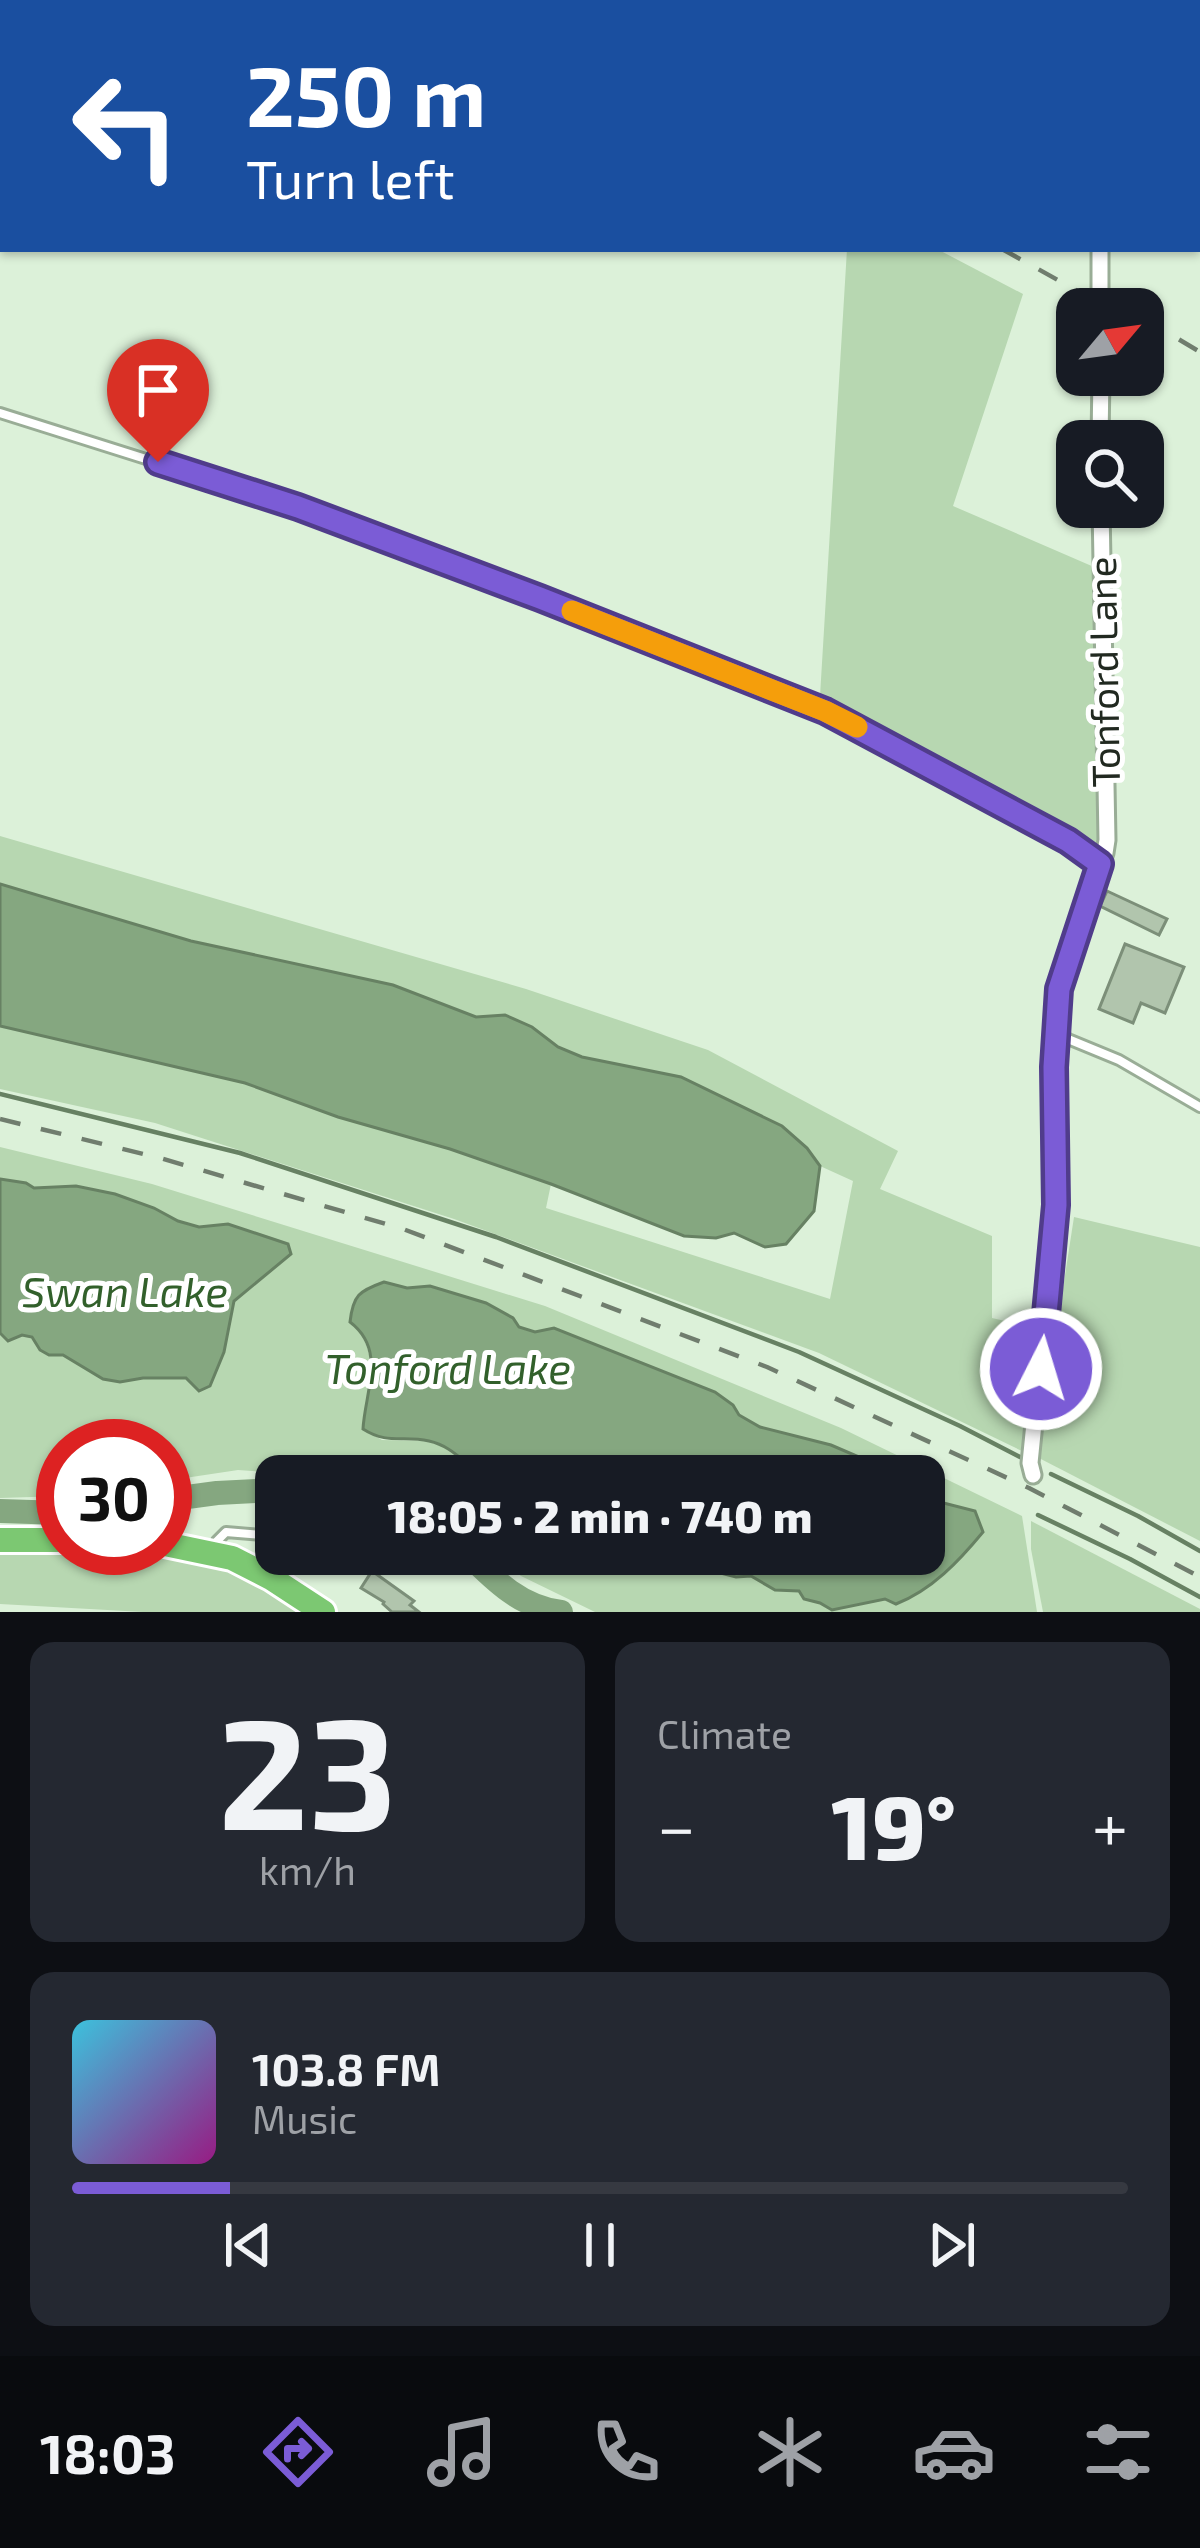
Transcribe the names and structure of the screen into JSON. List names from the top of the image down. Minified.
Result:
{"streets":{"street":["Tonford Lane"]},"water":["Swan Lake","Tonford Lake"],"north":"top right","page":{"turn":["250 m","Turn left"],"limit":"30","trip":"18:05 · 2 min · 740 m","tile":[["23","km/h"],"Climate"],"heat":["−","19°","+"],"song":["103.8 FM","Music"],"tabs":"18:03"}}
